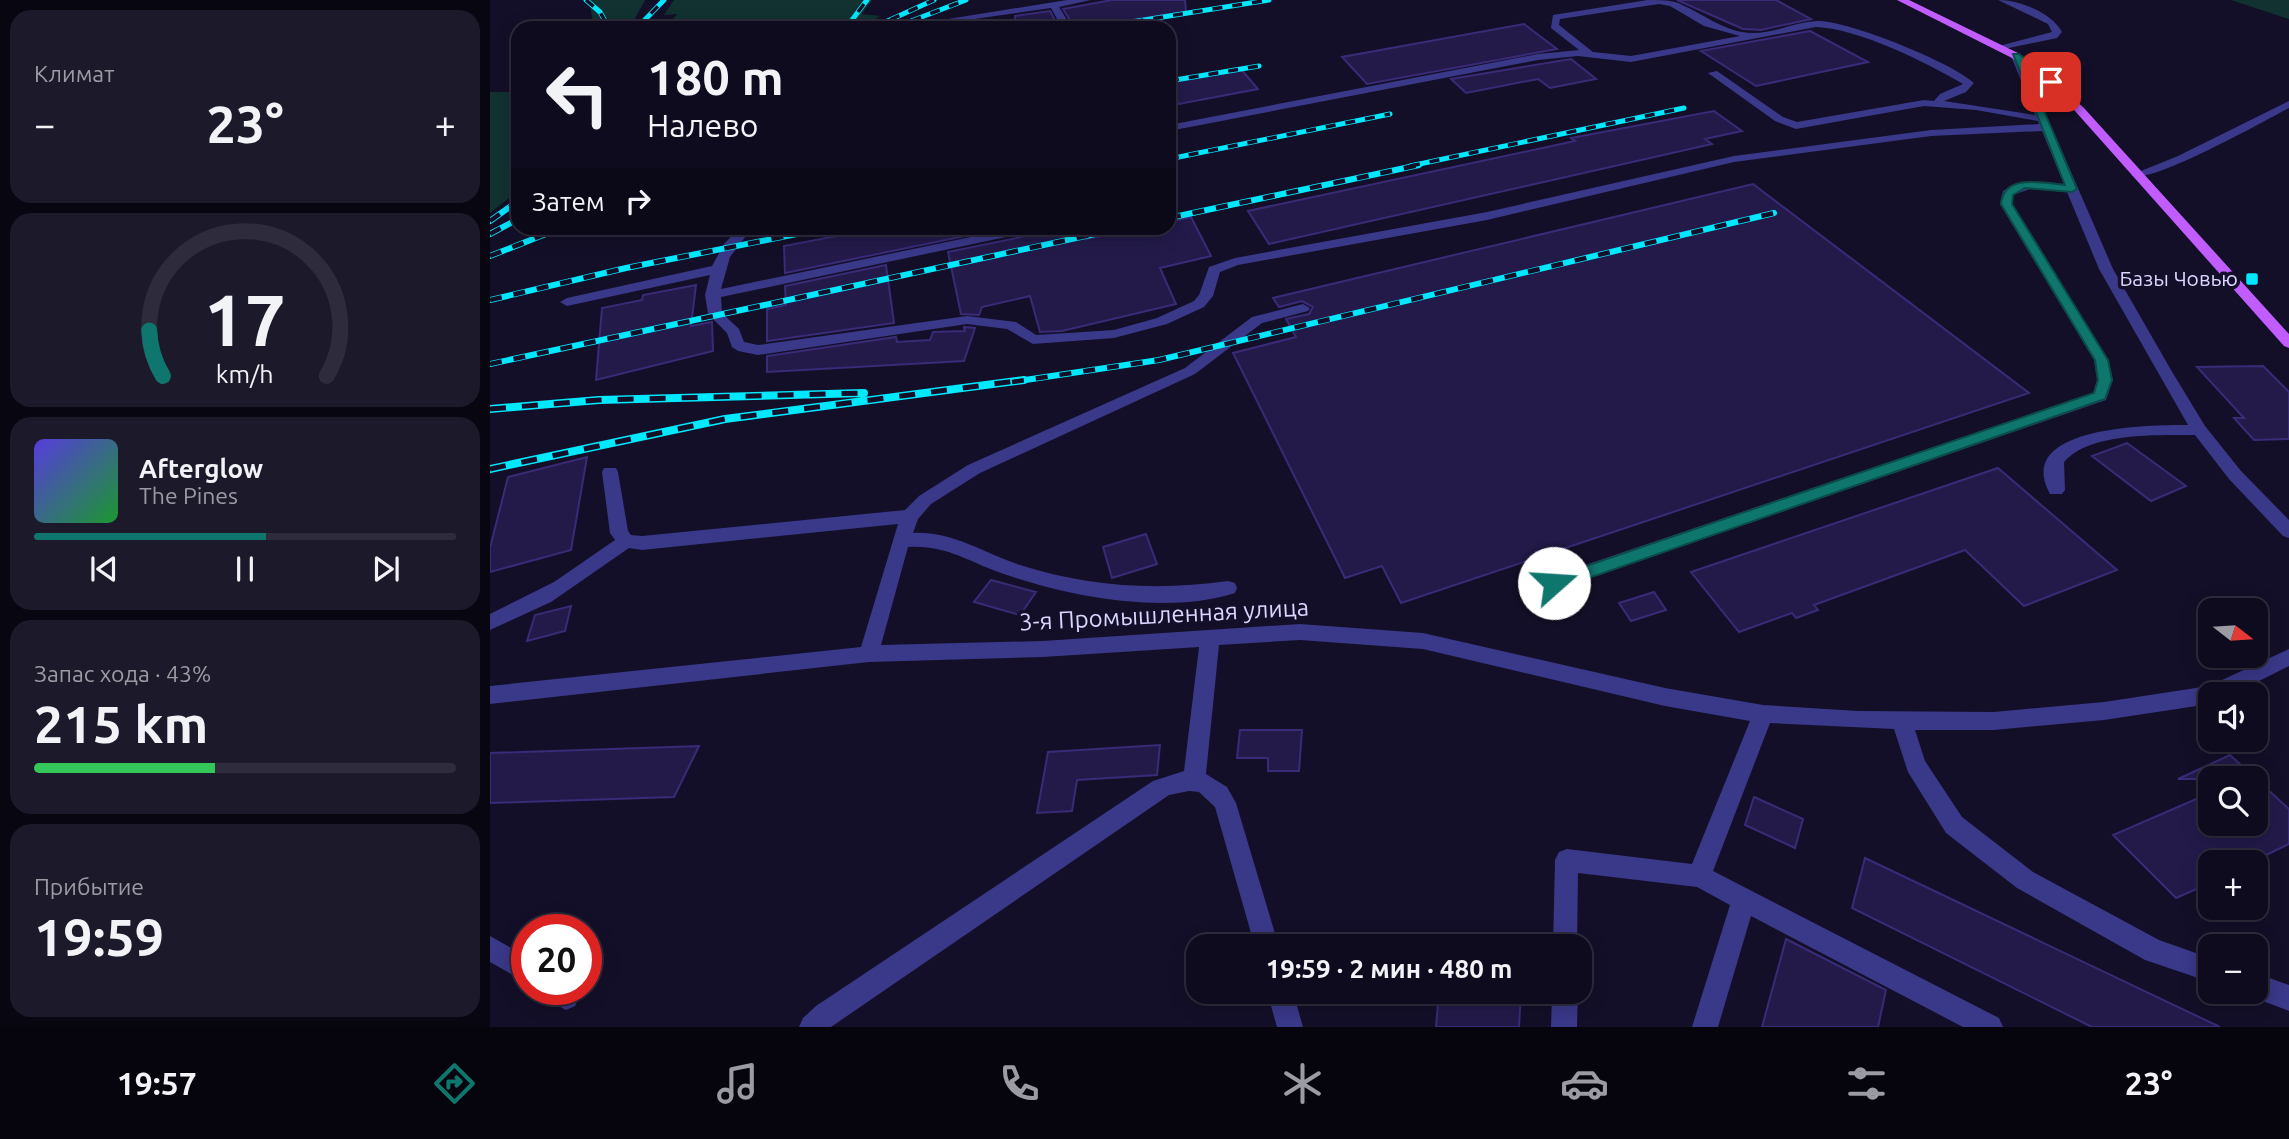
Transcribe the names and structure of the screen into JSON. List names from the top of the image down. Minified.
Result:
{"streets":{"street":["3-я Промышленная улица"]},"places":{"transit":["Базы Човью"]},"north":"right","page":{"tile":["Климат",["Запас хода · 43%","215 km"],["Прибытие","19:59"]],"turn":["180 m","Налево"],"heat":["−","23°","+"],"then":"Затем","song":["Afterglow","The Pines"],"map_buttons":["+","−"],"limit":"20","trip":"19:59 · 2 мин · 480 m","tabs":["19:57","23°"],"gauge":["17","km/h"]}}
